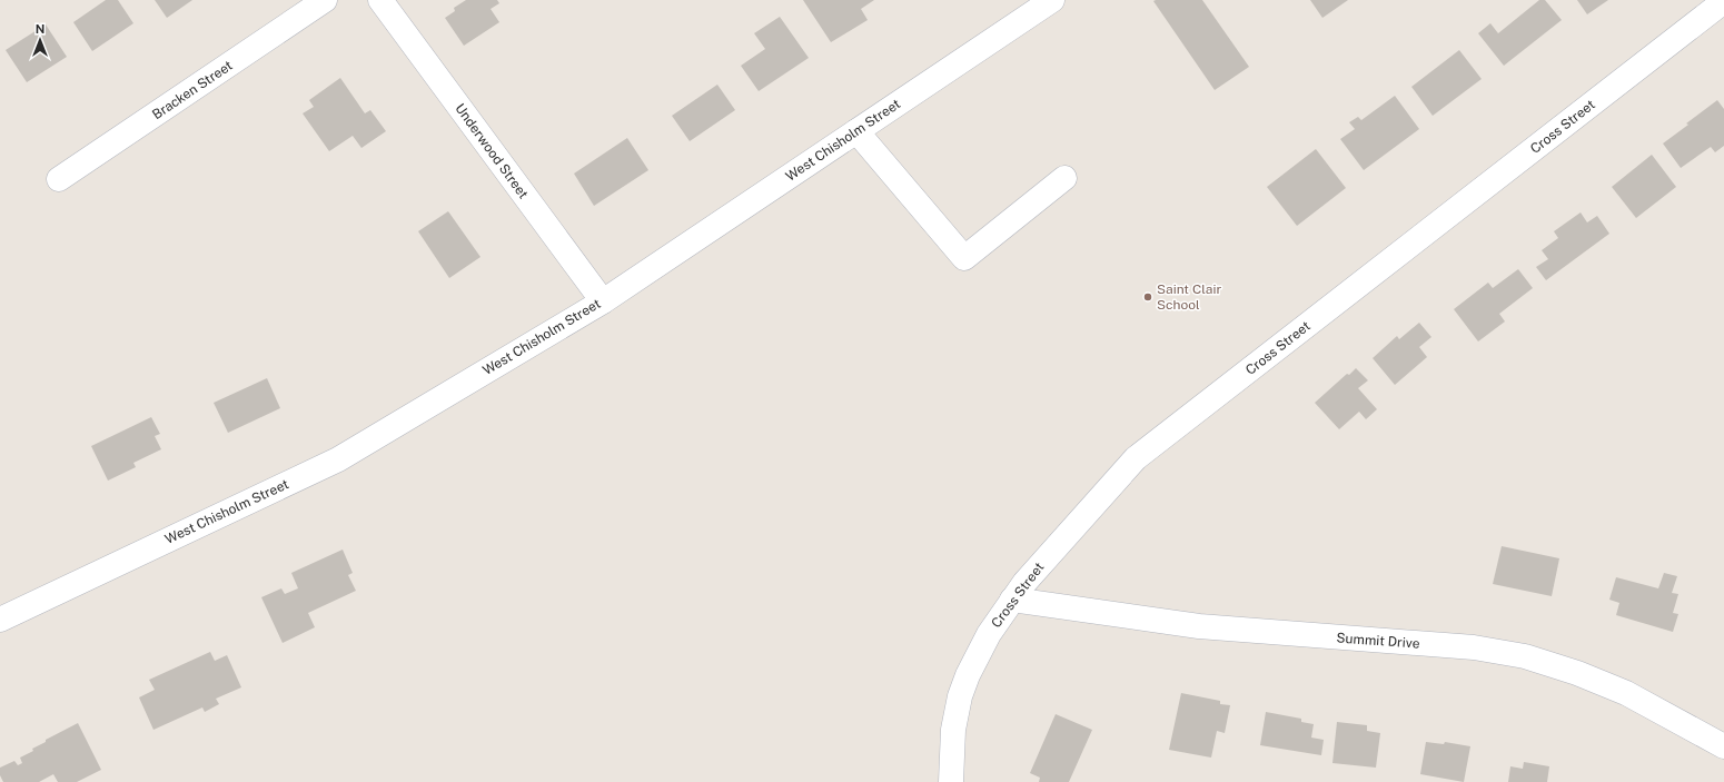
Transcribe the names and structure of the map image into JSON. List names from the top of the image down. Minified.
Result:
{"streets":{"street":["Bracken Street","Cross Street","West Chisholm Street","Underwood Street","Summit Drive"]},"crossings":[["Cross Street","Summit Drive"],["West Chisholm Street","Underwood Street"]],"places":["Saint Clair School"],"north":"top"}
